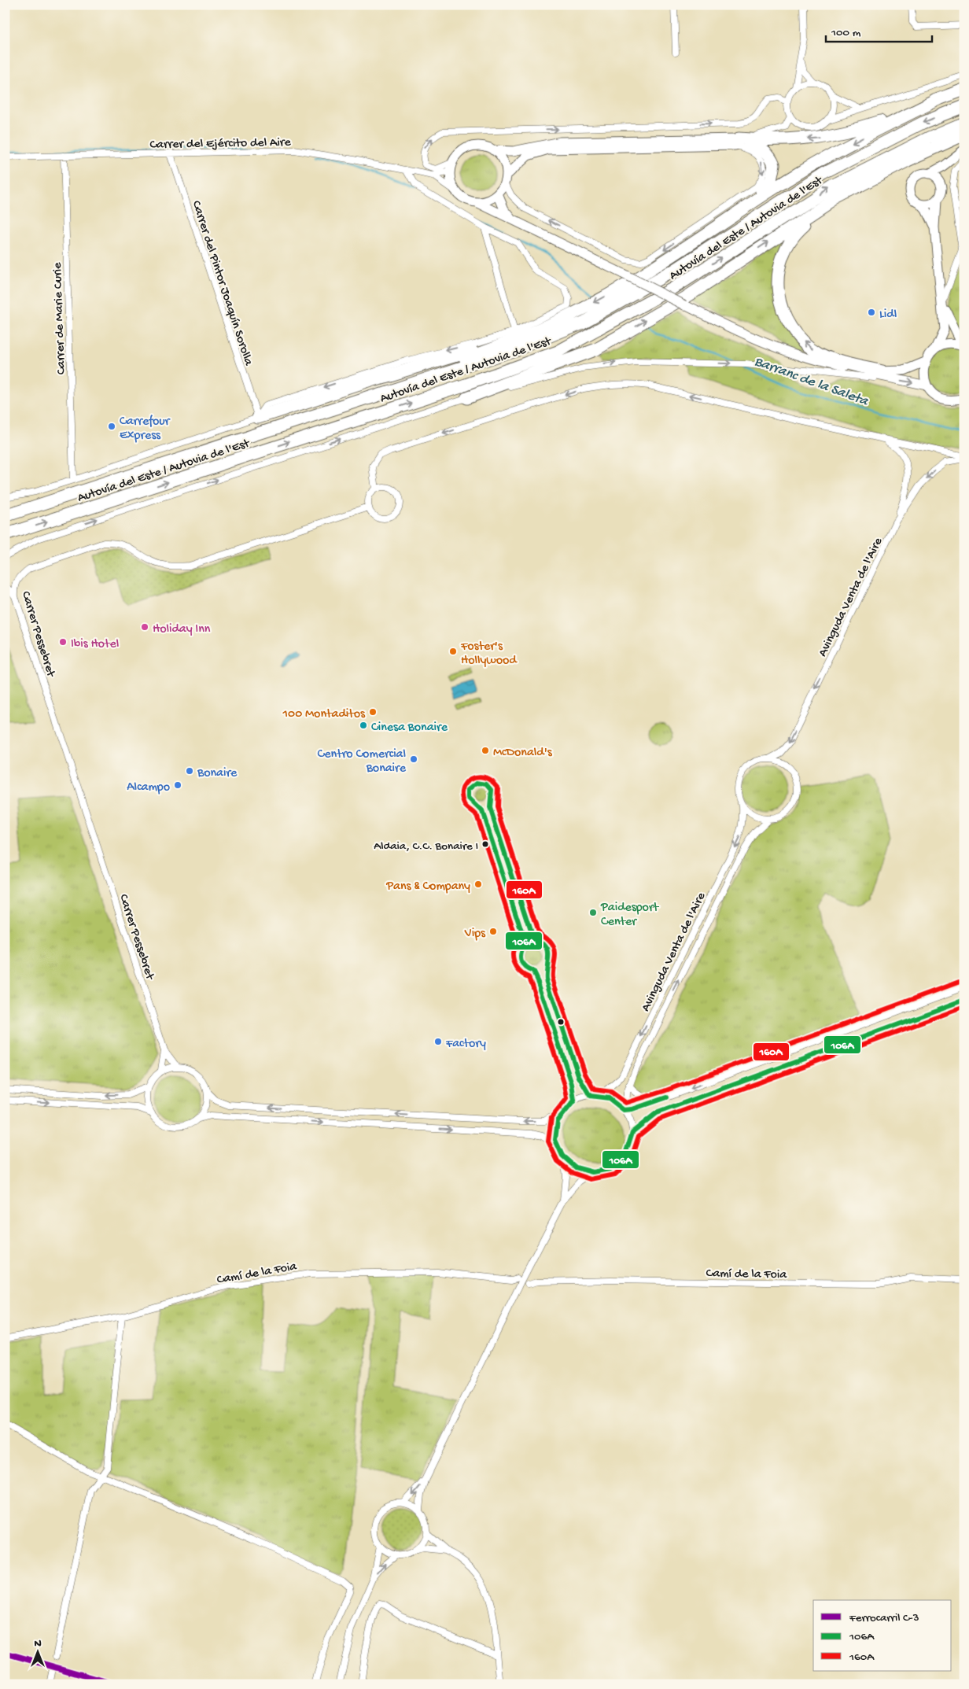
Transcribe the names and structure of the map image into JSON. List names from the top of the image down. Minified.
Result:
{"streets":{"highway":["Autovía del Este / Autovia de l'Est"],"street":["Carrer del Ejército del Aire","Carrer del Pintor Joaquín Sorolla","Carrer de Marie Curie","Avinguda Venta de l'Aire","Carrer Pessebret","Camí de la Foia"]},"crossings":[["Carrer del Ejército del Aire","Carrer del Pintor Joaquín Sorolla"],["Carrer del Ejército del Aire","Carrer de Marie Curie"]],"water":["Barranc de la Saleta"],"places":["Lidl","Carrefour Express","Holiday Inn","Ibis Hotel","Foster's Hollywood","100 Montaditos","Cinesa Bonaire","McDonald's","Centro Comercial Bonaire","Bonaire","Alcampo","Aldaia, C.C. Bonaire I","Pans & Company","Paidesport Center","Vips","Factory"],"lines":["transit line 160A","transit line 106A","rail line C-3"],"legend":["Ferrocarril C-3","106A","160A"],"scale_bar":"100 m","north":"top"}
